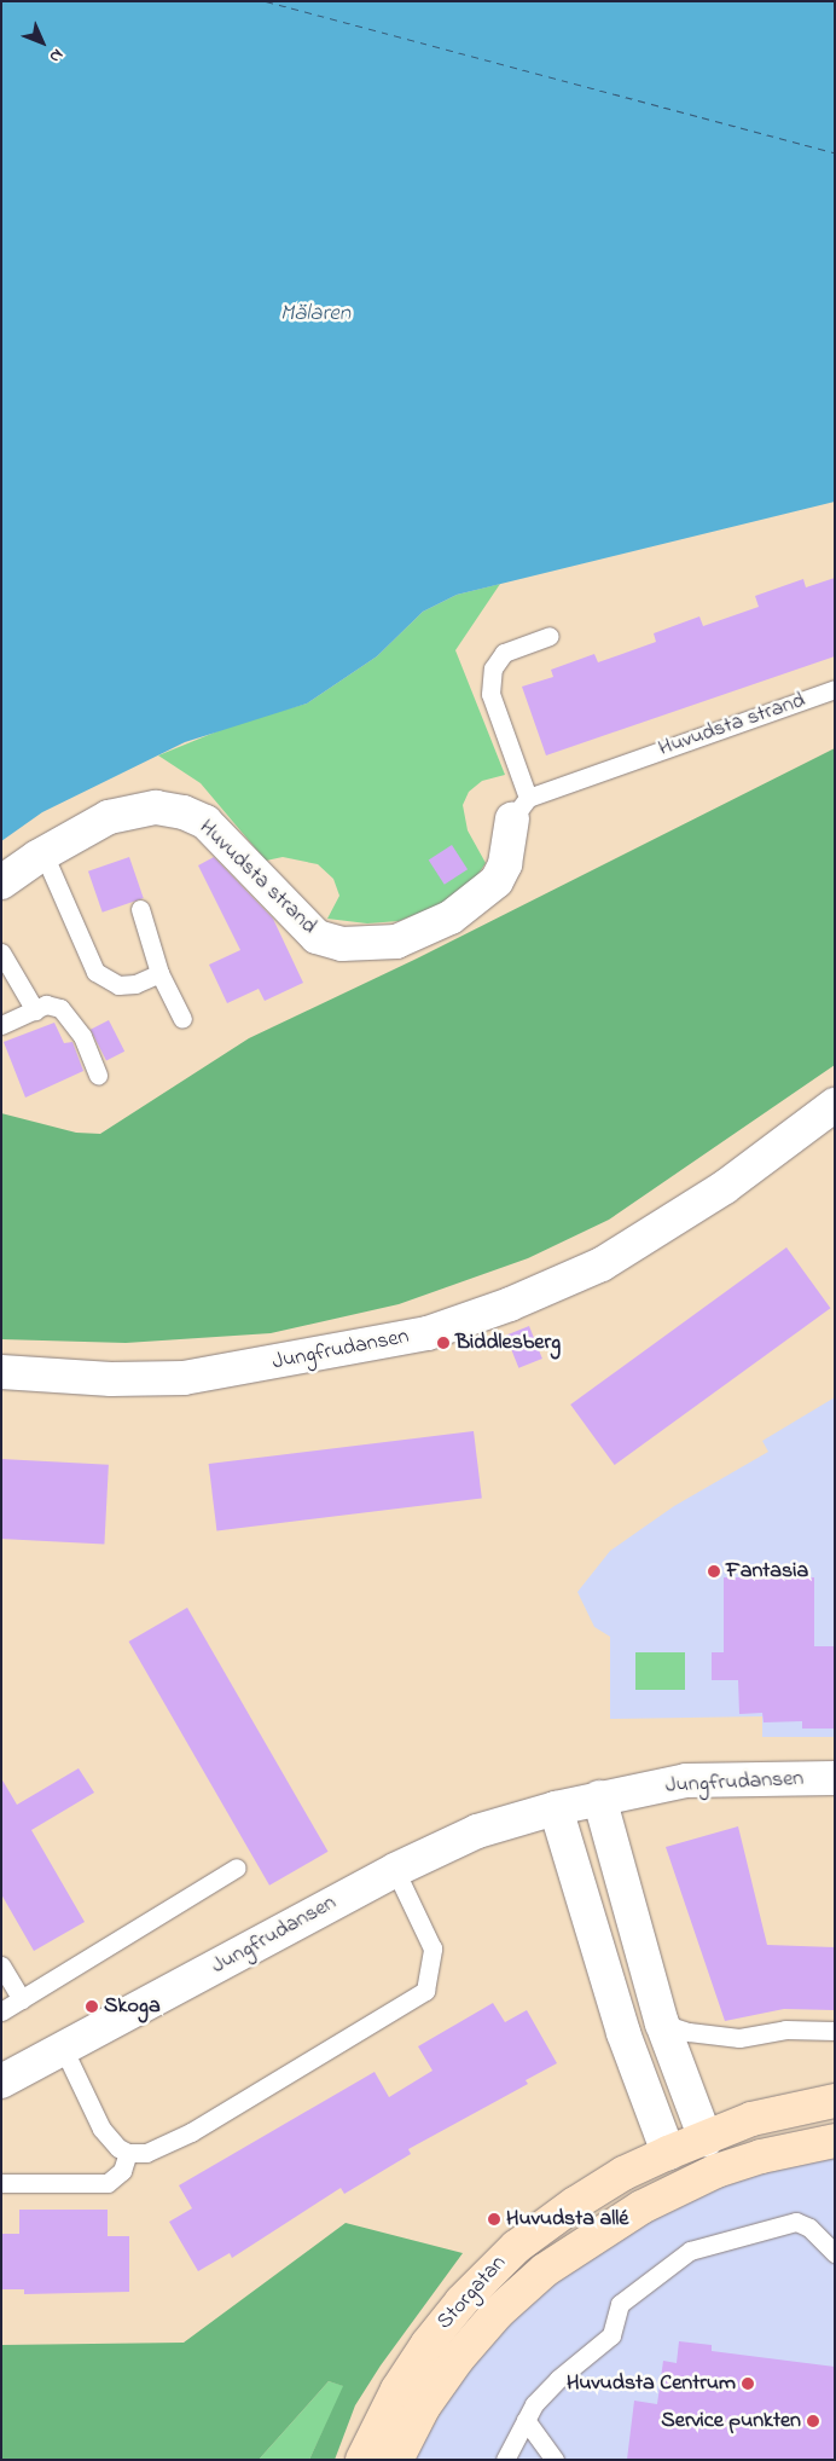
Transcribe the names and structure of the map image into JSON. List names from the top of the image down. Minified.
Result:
{"streets":{"street":["Huvudsta strand","Jungfrudansen","Storgatan"]},"water":["Mälaren"],"places":["Biddlesberg","Fantasia","Skoga","Huvudsta allé","Huvudsta Centrum","Service punkten"],"north":"bottom right"}
